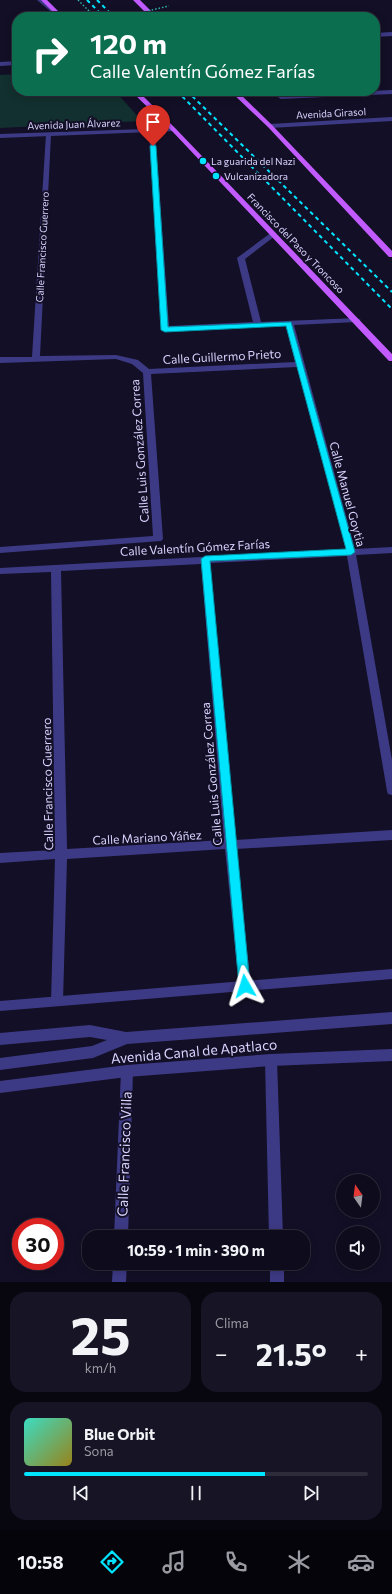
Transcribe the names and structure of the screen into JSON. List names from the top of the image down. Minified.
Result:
{"streets":{"main road":["Francisco del Paso y Troncoso"],"street":["Avenida Girasol","Avenida Juan Álvarez","Calle Francisco Guerrero","Calle Guillermo Prieto","Calle Luis González Correa","Calle Manuel Goytia","Calle Valentín Gómez Farías","Calle Mariano Yáñez","Avenida Canal de Apatlaco","Calle Francisco Villa"]},"crossings":[["Avenida Juan Álvarez","Francisco del Paso y Troncoso"],["Avenida Juan Álvarez","Calle Francisco Guerrero"],["Calle Francisco Guerrero","Calle Luis González Correa"],["Calle Francisco Guerrero","Calle Valentín Gómez Farías"],["Calle Francisco Guerrero","Calle Mariano Yáñez"],["Calle Guillermo Prieto","Calle Luis González Correa"],["Calle Guillermo Prieto","Calle Manuel Goytia"],["Calle Luis González Correa","Calle Valentín Gómez Farías"],["Calle Luis González Correa","Calle Mariano Yáñez"],["Calle Manuel Goytia","Calle Valentín Gómez Farías"],["Avenida Canal de Apatlaco","Calle Francisco Villa"]],"places":["La guarida del Nazi","Vulcanizadora"],"north":"top","page":{"turn":["120 m","Calle Valentín Gómez Farías"],"limit":"30","trip":"10:59 · 1 min · 390 m","tile":[["25","km/h"],"Clima"],"heat":["−","21.5°","+"],"song":["Blue Orbit","Sona"],"tabs":"10:58"}}
